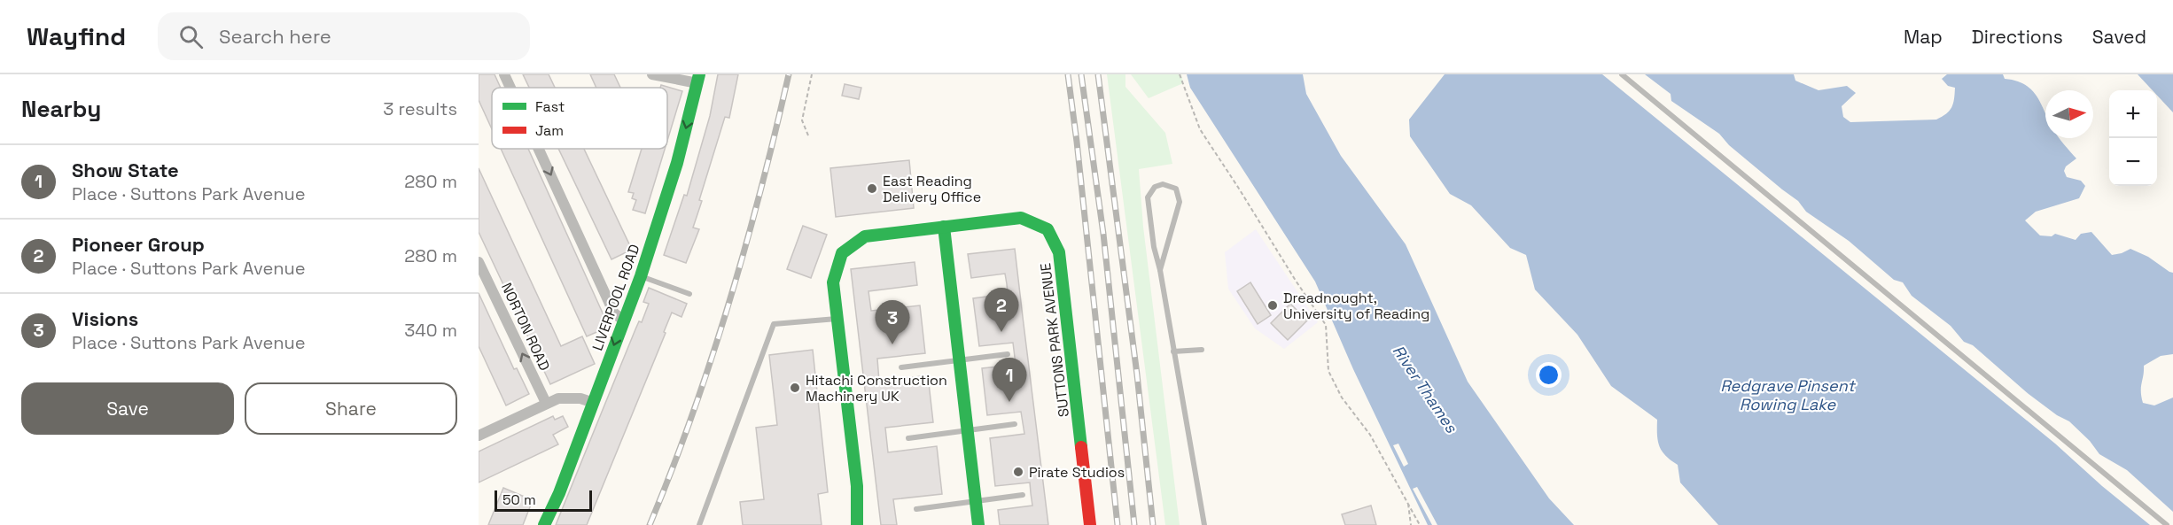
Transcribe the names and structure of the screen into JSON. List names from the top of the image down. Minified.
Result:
{"streets":{"street":["LIVERPOOL ROAD","NORTON ROAD","SUTTONS PARK AVENUE"]},"one_way":["LIVERPOOL ROAD","NORTON ROAD"],"water":["Redgrave Pinsent Rowing Lake","River Thames"],"places":["East Reading Delivery Office","Dreadnought, University of Reading","Hitachi Construction Machinery UK","Pirate Studios"],"legend":["Fast","Jam"],"scale_bar":"50 m","north":"right","page":{"header":"Wayfind","search":"Search here","nav":["Map","Directions","Saved"],"heading":["Nearby","3 results"],"map_buttons":["+","−"],"list":[{"mark":"1","name":"Show State","note":"Place · Suttons Park Avenue","value":"280 m"},{"mark":"2","name":"Pioneer Group","note":"Place · Suttons Park Avenue","value":"280 m"},{"mark":"3","name":"Visions","note":"Place · Suttons Park Avenue","value":"340 m"}],"pins":["2","3","1"],"buttons":["Save","Share"],"scale":"50 m"}}
